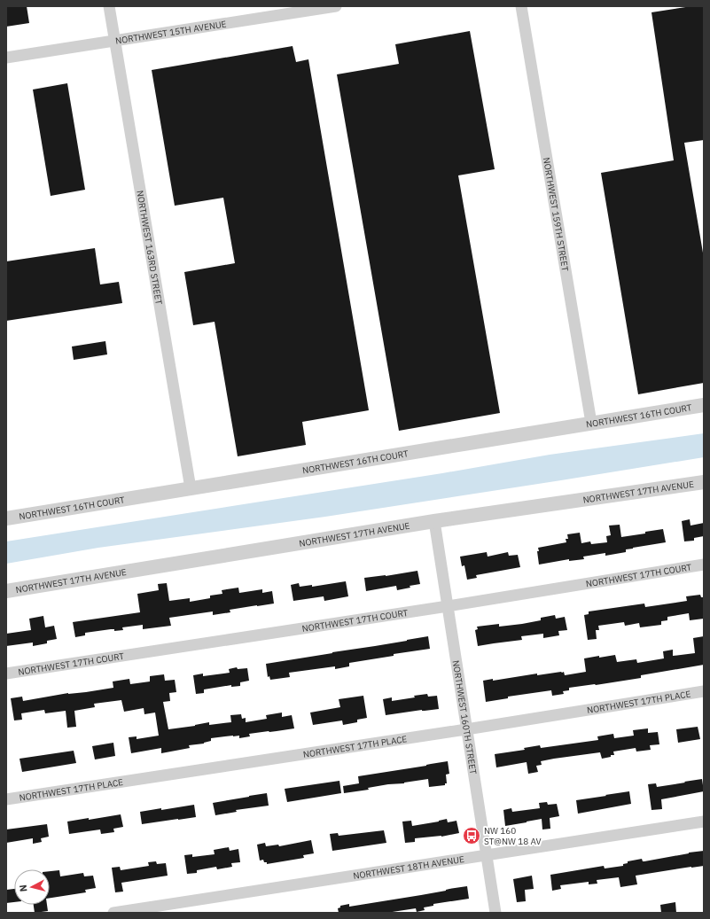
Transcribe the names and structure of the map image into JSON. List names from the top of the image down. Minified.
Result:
{"streets":{"street":["NORTHWEST 15TH AVENUE","NORTHWEST 159TH STREET","NORTHWEST 163RD STREET","NORTHWEST 16TH COURT","NORTHWEST 17TH AVENUE","NORTHWEST 17TH COURT","NORTHWEST 17TH PLACE","NORTHWEST 160TH STREET","NORTHWEST 18TH AVENUE"]},"crossings":[["NORTHWEST 15TH AVENUE","NORTHWEST 163RD STREET"],["NORTHWEST 159TH STREET","NORTHWEST 16TH COURT"],["NORTHWEST 163RD STREET","NORTHWEST 16TH COURT"],["NORTHWEST 17TH AVENUE","NORTHWEST 160TH STREET"],["NORTHWEST 17TH COURT","NORTHWEST 160TH STREET"],["NORTHWEST 17TH PLACE","NORTHWEST 160TH STREET"],["NORTHWEST 160TH STREET","NORTHWEST 18TH AVENUE"]],"places":{"bus stop":["NW 160 ST@NW 18 AV"]},"north":"left"}
